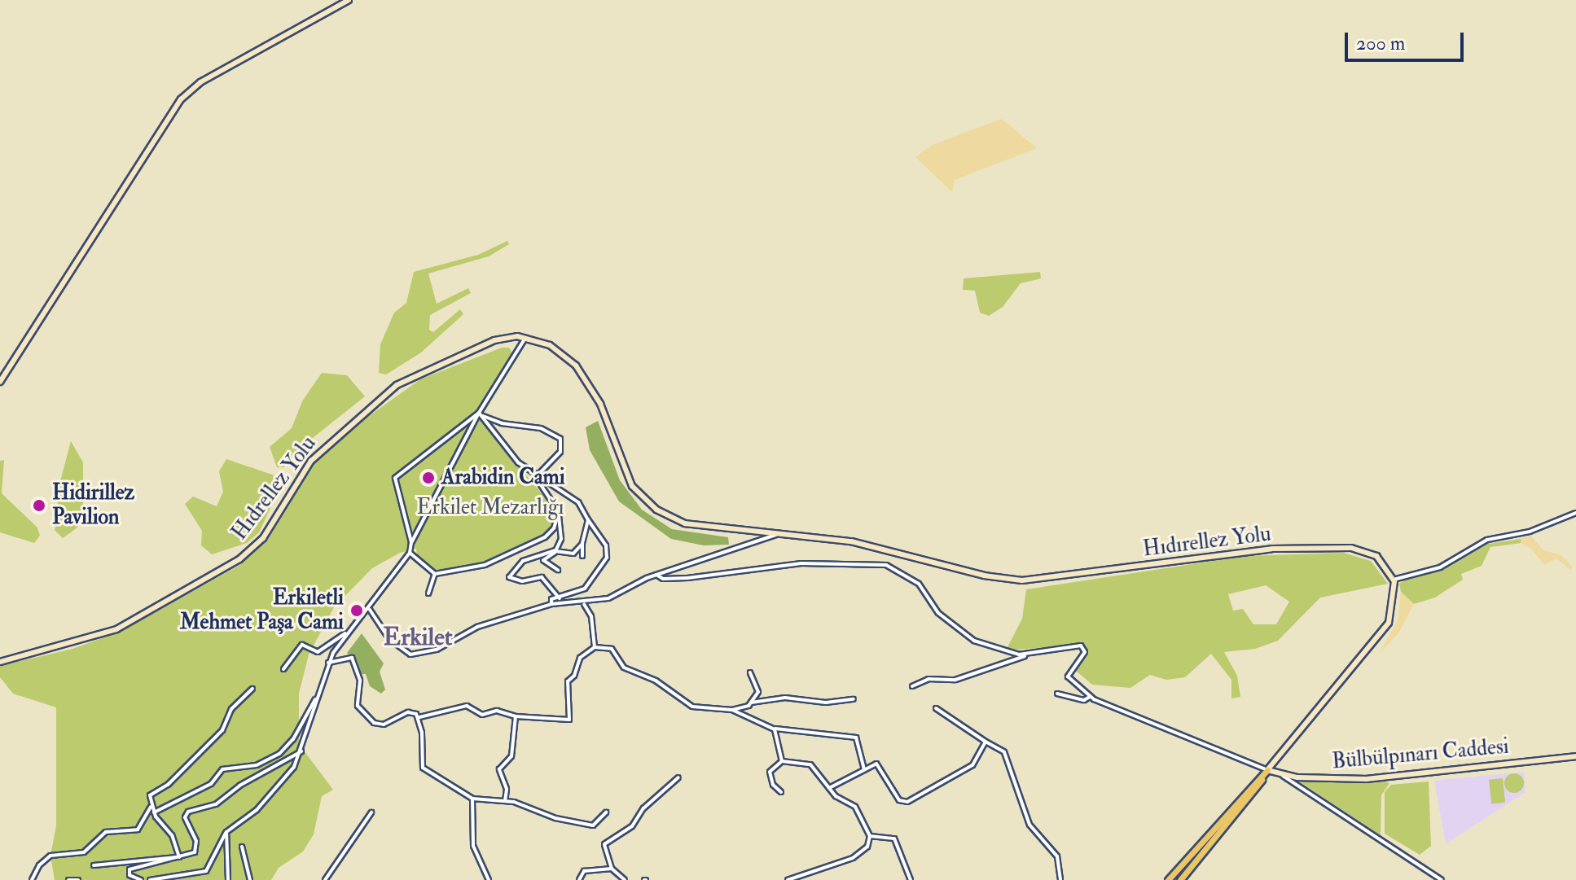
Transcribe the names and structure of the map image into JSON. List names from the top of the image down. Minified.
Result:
{"streets":{"street":["Hıdrellez Yolu","Hıdırellez Yolu","Bülbülpınarı Caddesi"]},"crossings":[["Hıdrellez Yolu","Hıdırellez Yolu"]],"districts":["Erkilet"],"parks":["Erkilet Mezarlığı"],"places":["Arabidin Cami","Hidirillez Pavilion","Erkiletli Mehmet Paşa Cami"],"scale_bar":"200 m"}
